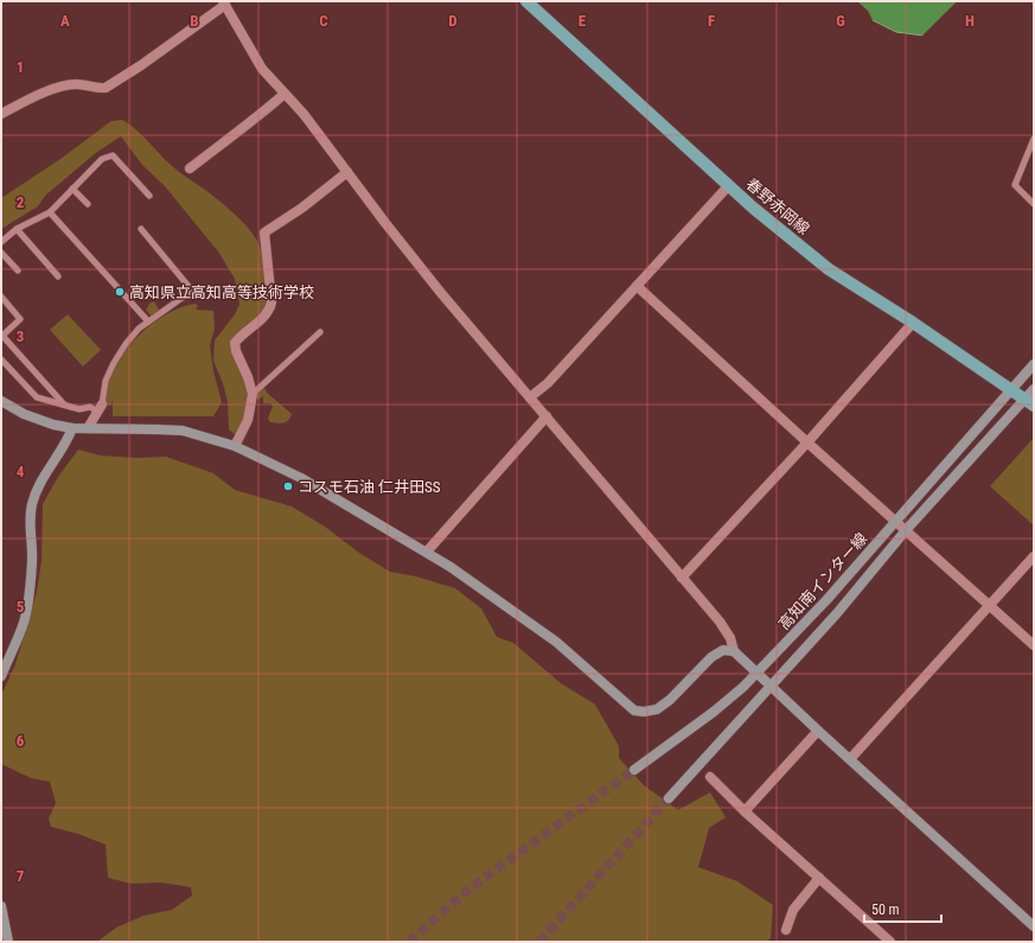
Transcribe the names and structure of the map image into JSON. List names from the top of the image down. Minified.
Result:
{"streets":{"main road":["春野赤岡線"],"street":["高知南インター線"]},"crossings":[["春野赤岡線","高知南インター線"]],"places":["高知県立高知高等技術学校","コスモ石油 仁井田SS"],"scale_bar":"50 m","grid":{"columns":["A","B","C","D","E","F","G","H"],"rows":["1","2","3","4","5","6","7"]}}
